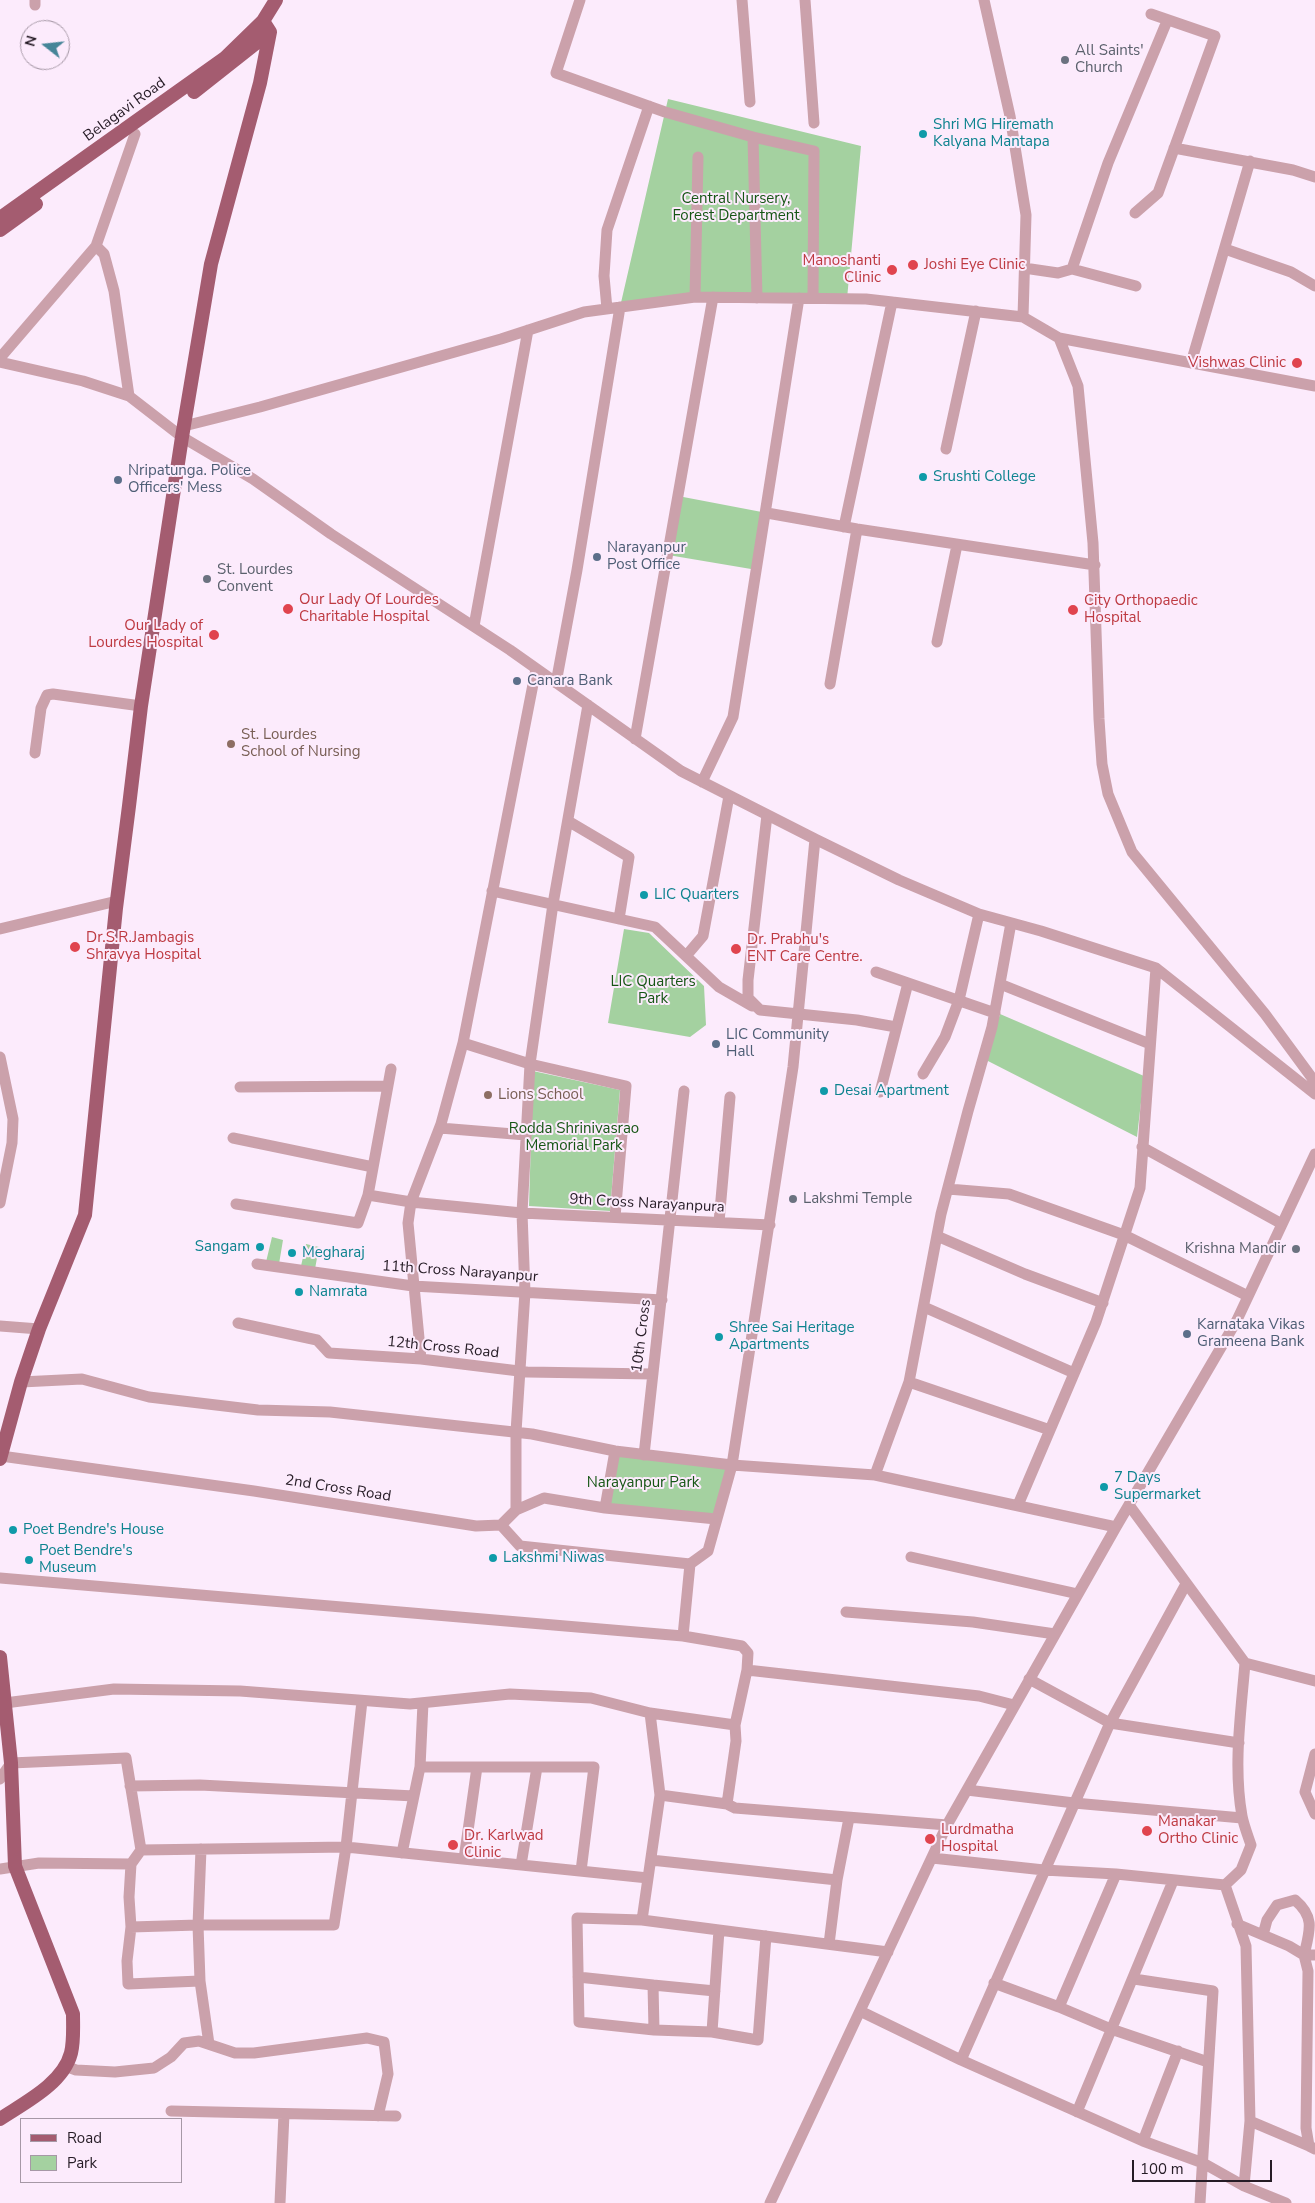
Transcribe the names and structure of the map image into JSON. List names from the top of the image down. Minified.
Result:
{"streets":{"main road":["Belagavi Road"],"street":["9th Cross Narayanpura","11th Cross Narayanpur","10th Cross","12th Cross Road","2nd Cross Road"]},"crossings":[["9th Cross Narayanpura","10th Cross"],["11th Cross Narayanpur","10th Cross"],["10th Cross","12th Cross Road"]],"parks":["Central Nursery, Forest Department","LIC Quarters Park","Rodda Shrinivasrao Memorial Park","Narayanpur Park"],"places":["All Saints' Church","Shri MG Hiremath Kalyana Mantapa","Joshi Eye Clinic","Manoshanti Clinic","Vishwas Clinic","Srushti College","Nripatunga. Police Officers' Mess","Narayanpur Post Office","St. Lourdes Convent","Our Lady Of Lourdes Charitable Hospital","City Orthopaedic Hospital","Our Lady of Lourdes Hospital","Canara Bank","St. Lourdes School of Nursing","LIC Quarters","Dr.S.R.Jambagis Shravya Hospital","Dr. Prabhu's ENT Care Centre.","LIC Community Hall","Desai Apartment","Lions School","Lakshmi Temple","Sangam","Krishna Mandir","Megharaj","Namrata","Karnataka Vikas Grameena Bank","Shree Sai Heritage Apartments","7 Days Supermarket","Poet Bendre's House","Lakshmi Niwas","Poet Bendre's Museum","Manakar Ortho Clinic","Lurdmatha Hospital","Dr. Karlwad Clinic"],"legend":["Road","Park"],"scale_bar":"100 m","north":"left"}
